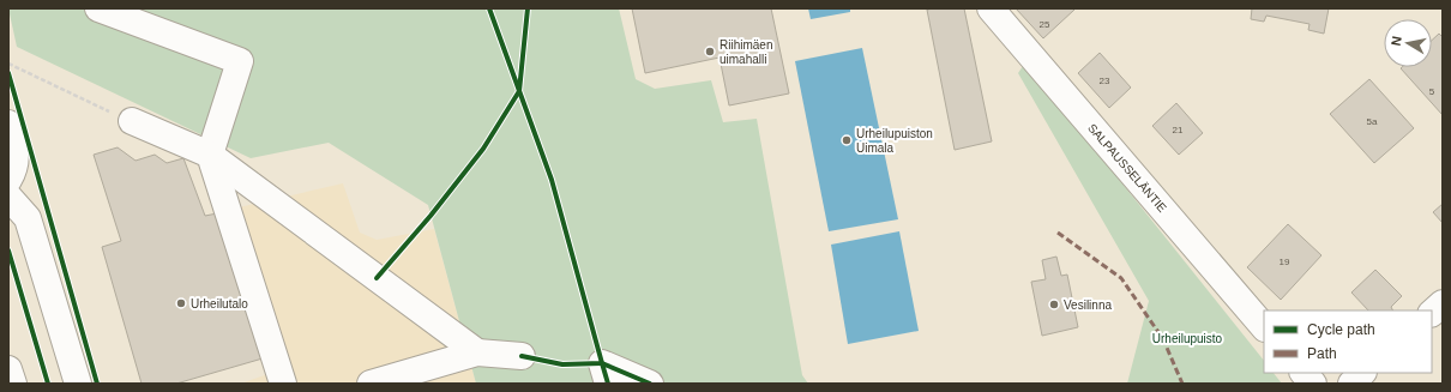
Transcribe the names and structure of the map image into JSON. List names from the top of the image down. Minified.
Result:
{"streets":{"street":["SALPAUSSELÄNTIE"]},"parks":["Urheilupuisto"],"places":["Riihimäen uimahalli","Urheilupuiston Uimala","Urheilutalo","Vesilinna"],"house_numbers":["25","23","5","5a","21","19"],"legend":["Cycle path","Path"],"north":"left"}
